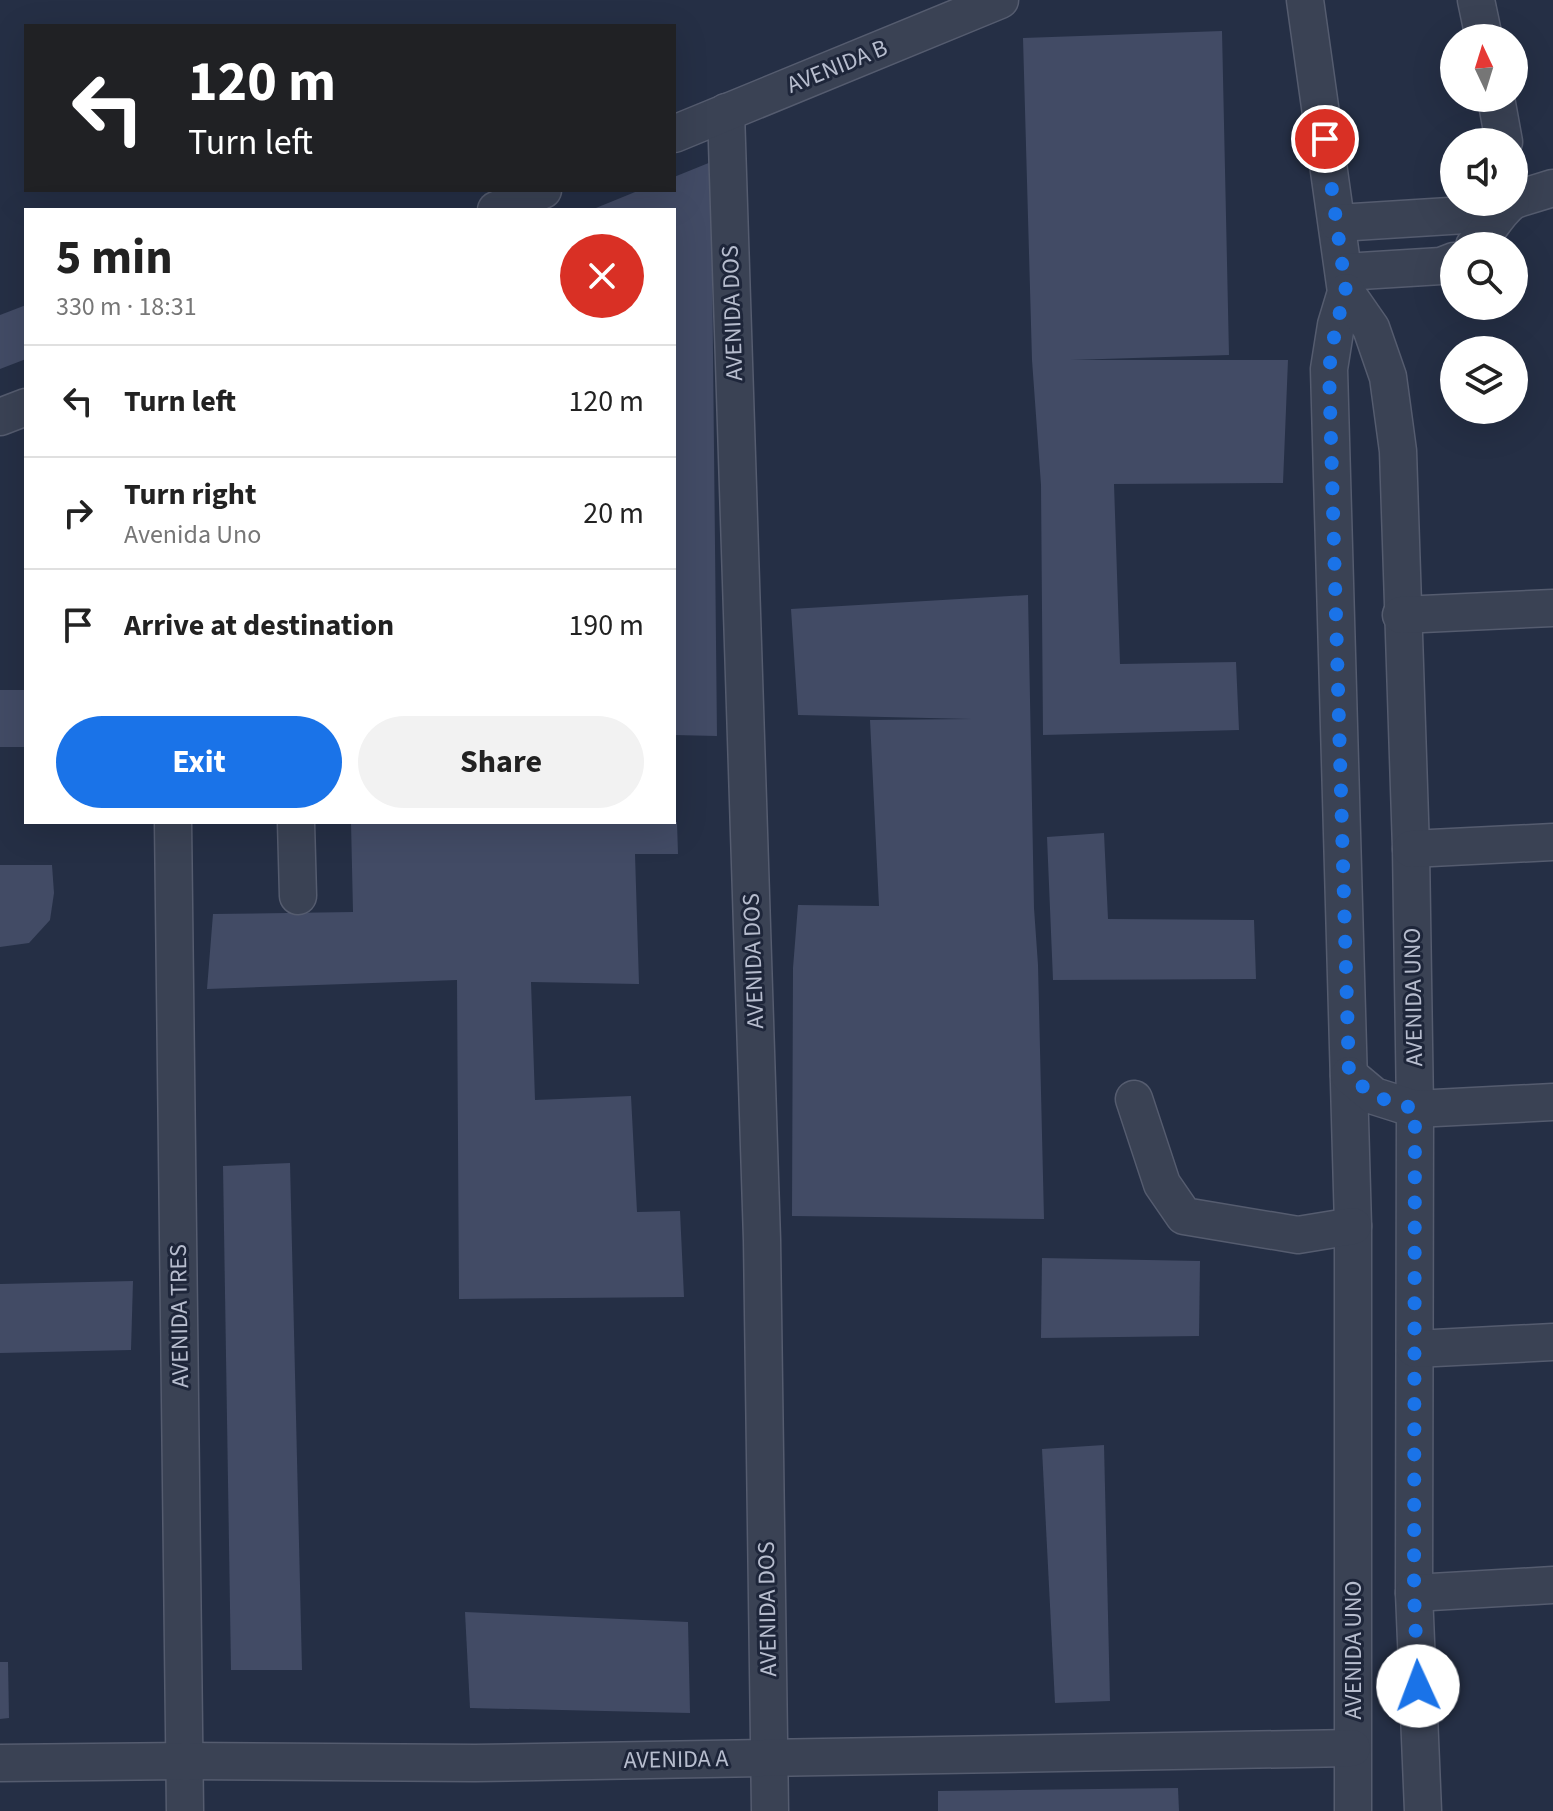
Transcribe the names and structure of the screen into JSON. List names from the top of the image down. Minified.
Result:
{"streets":{"street":["AVENIDA B","AVENIDA DOS","AVENIDA UNO","AVENIDA TRES","AVENIDA A"]},"crossings":[["AVENIDA B","AVENIDA DOS"],["AVENIDA DOS","AVENIDA A"],["AVENIDA UNO","AVENIDA A"],["AVENIDA TRES","AVENIDA A"]],"north":"top","page":{"turn":["120 m","Turn left"],"heading":["5 min","330 m · 18:31"],"list":[{"name":"Turn left","value":"120 m"},{"name":"Turn right","note":"Avenida Uno","value":"20 m"},{"name":"Arrive at destination","value":"190 m"}],"buttons":["Exit","Share"]}}
